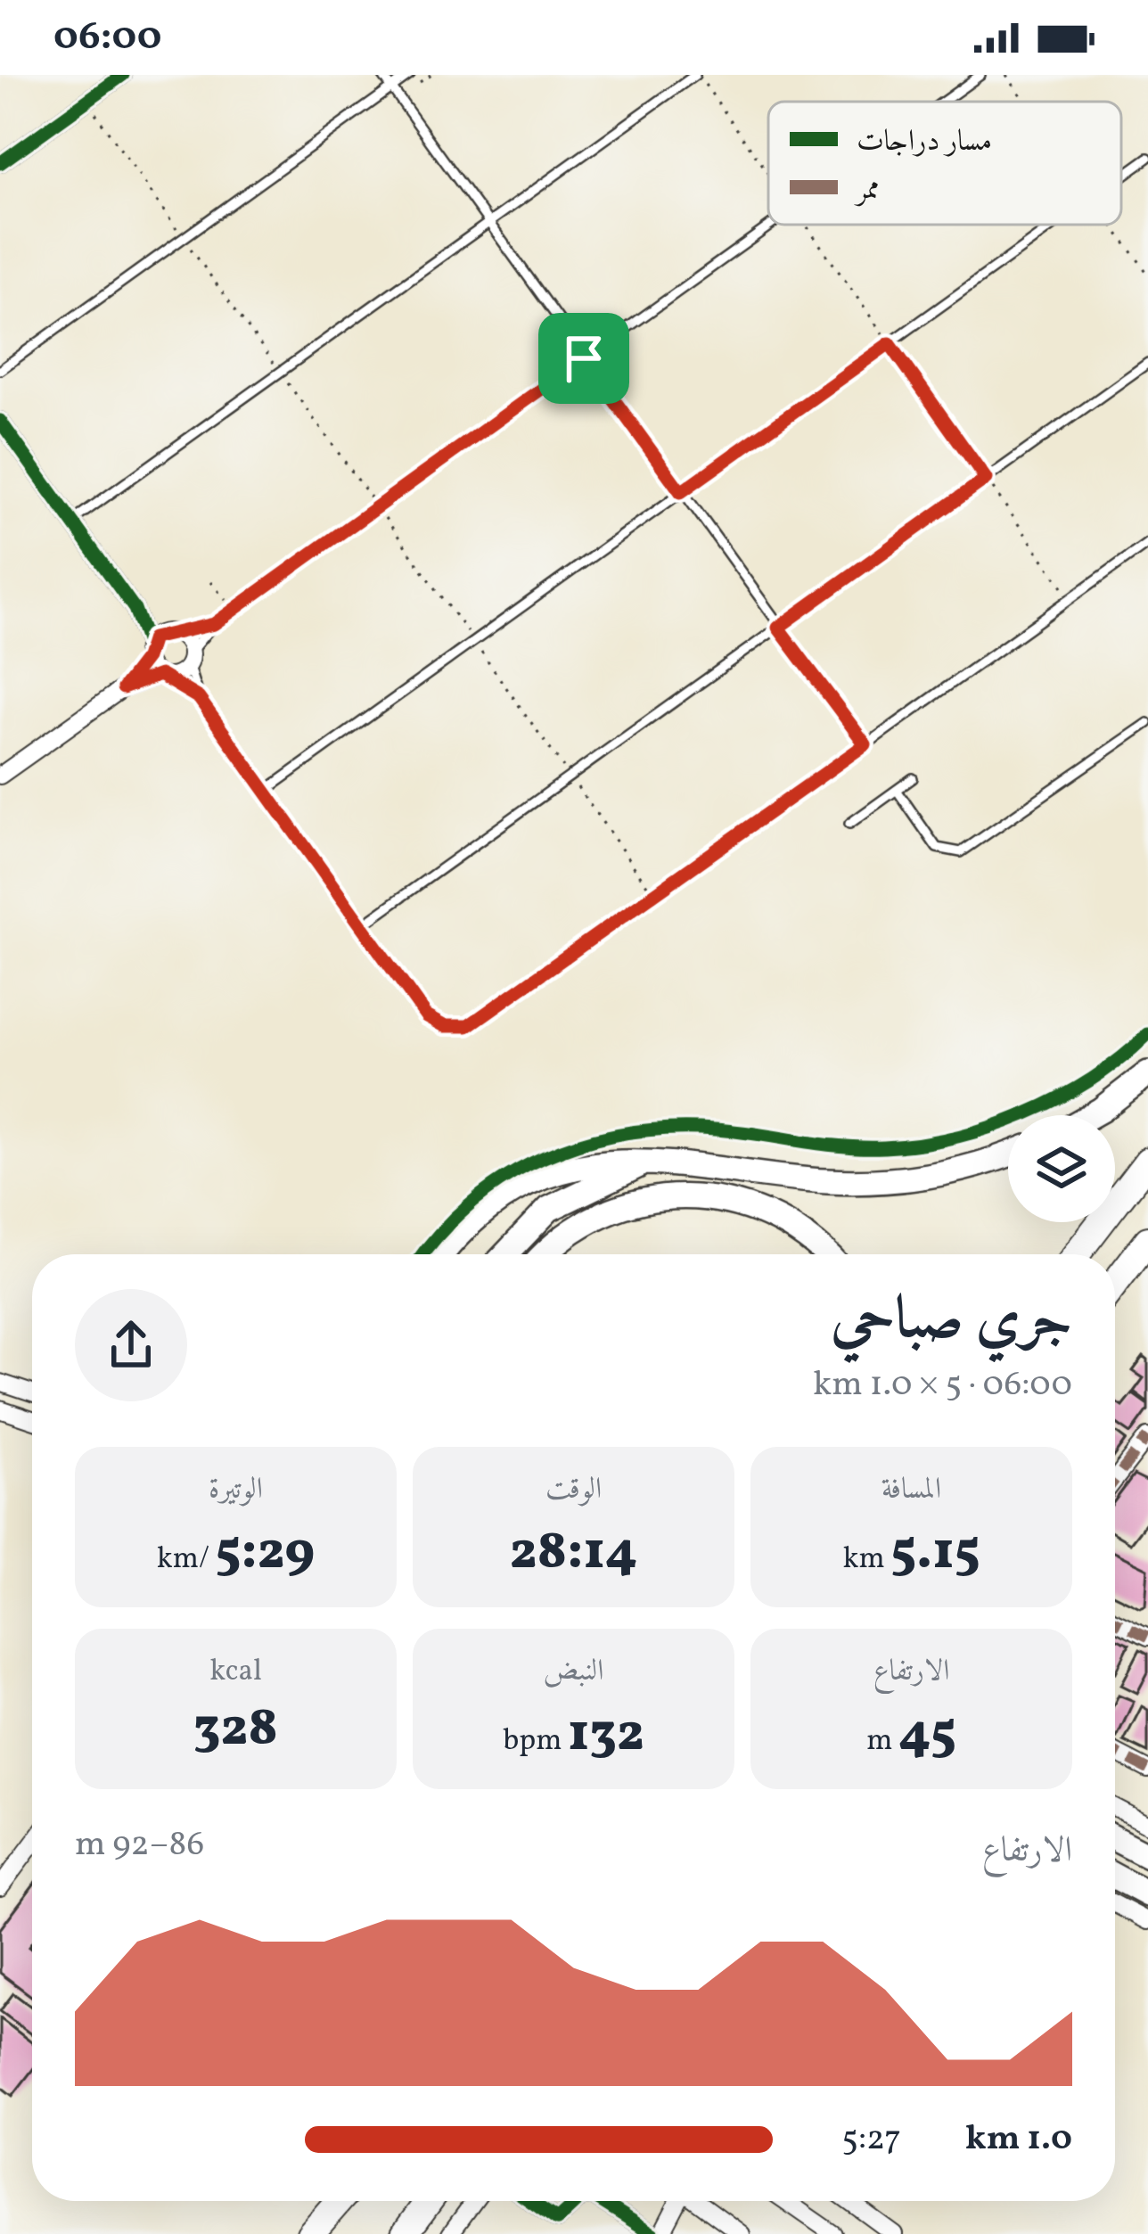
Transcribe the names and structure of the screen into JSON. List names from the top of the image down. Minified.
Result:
{"legend":["مسار دراجات","ممر"],"page":{"status":"06:00","heading":["جري صباحي","06:00 · 5 × 1.0 km"],"stats":[["المسافة","5.15 km"],["الوقت","28:14"],["الوتيرة","5:29 /km"],["الارتفاع","45 m"],["النبض","132 bpm"],["kcal","328"]],"chart":["الارتفاع","86–92 m"],"list":[{"name":"1.0 km","note":"5:27"}]}}
